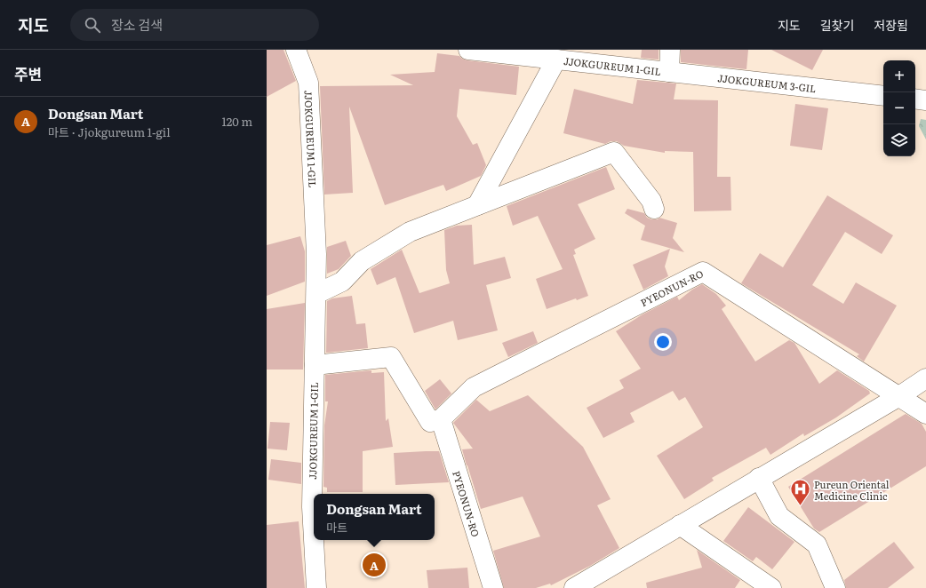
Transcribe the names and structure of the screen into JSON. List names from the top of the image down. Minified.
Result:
{"streets":{"street":["JJOKGUREUM 1-GIL","JJOKGUREUM 3-GIL","PYEONUN-RO"]},"crossings":[["JJOKGUREUM 1-GIL","JJOKGUREUM 3-GIL"]],"places":{"hospital":["Pureun Oriental Medicine Clinic"]},"page":{"header":"지도","search":"장소 검색","nav":["지도","길찾기","저장됨"],"heading":"주변","map_buttons":["+","−"],"list":[{"mark":"A","name":"Dongsan Mart","note":"마트 · Jjokgureum 1-gil","value":"120 m"}],"popup":["Dongsan Mart","마트"],"pins":"A"}}
